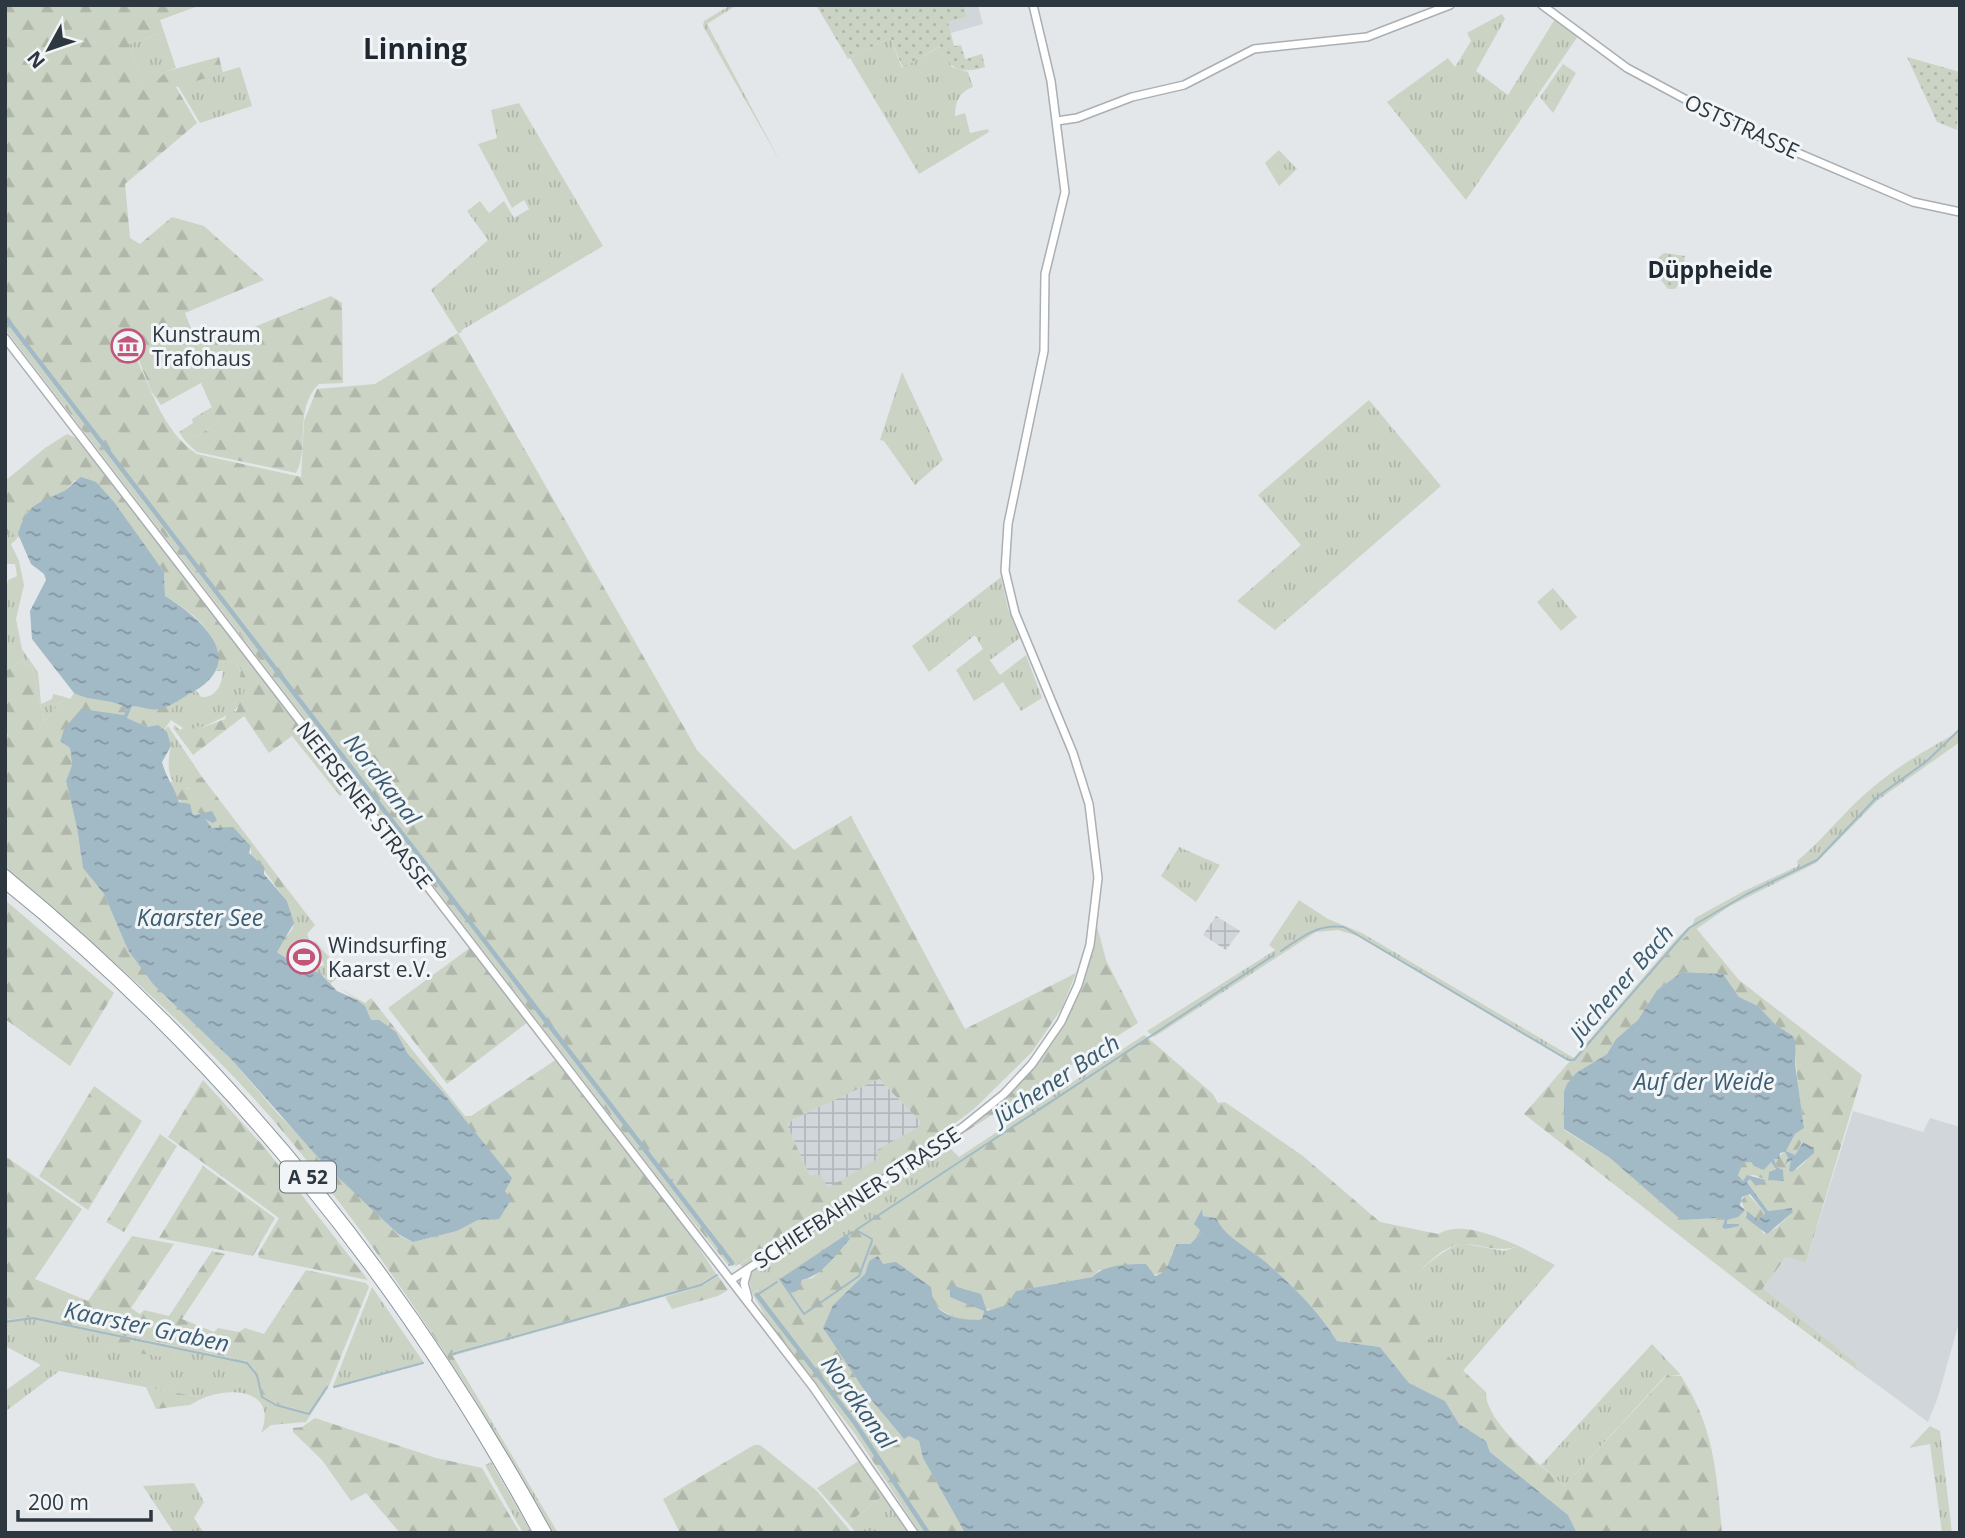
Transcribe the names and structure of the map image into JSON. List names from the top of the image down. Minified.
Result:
{"streets":{"highway":["A 52"],"street":["OSTSTRASSE","NEERSENER STRASSE","SCHIEFBAHNER STRASSE"]},"crossings":[["NEERSENER STRASSE","SCHIEFBAHNER STRASSE"]],"districts":["Linning","Düppheide"],"water":["Nordkanal","Kaarster See","Jüchener Bach","Auf der Weide","Kaarster Graben"],"places":{"museum":["Kunstraum Trafohaus"],"sports":["Windsurfing Kaarst e.V."]},"scale_bar":"200 m","north":"bottom left"}
